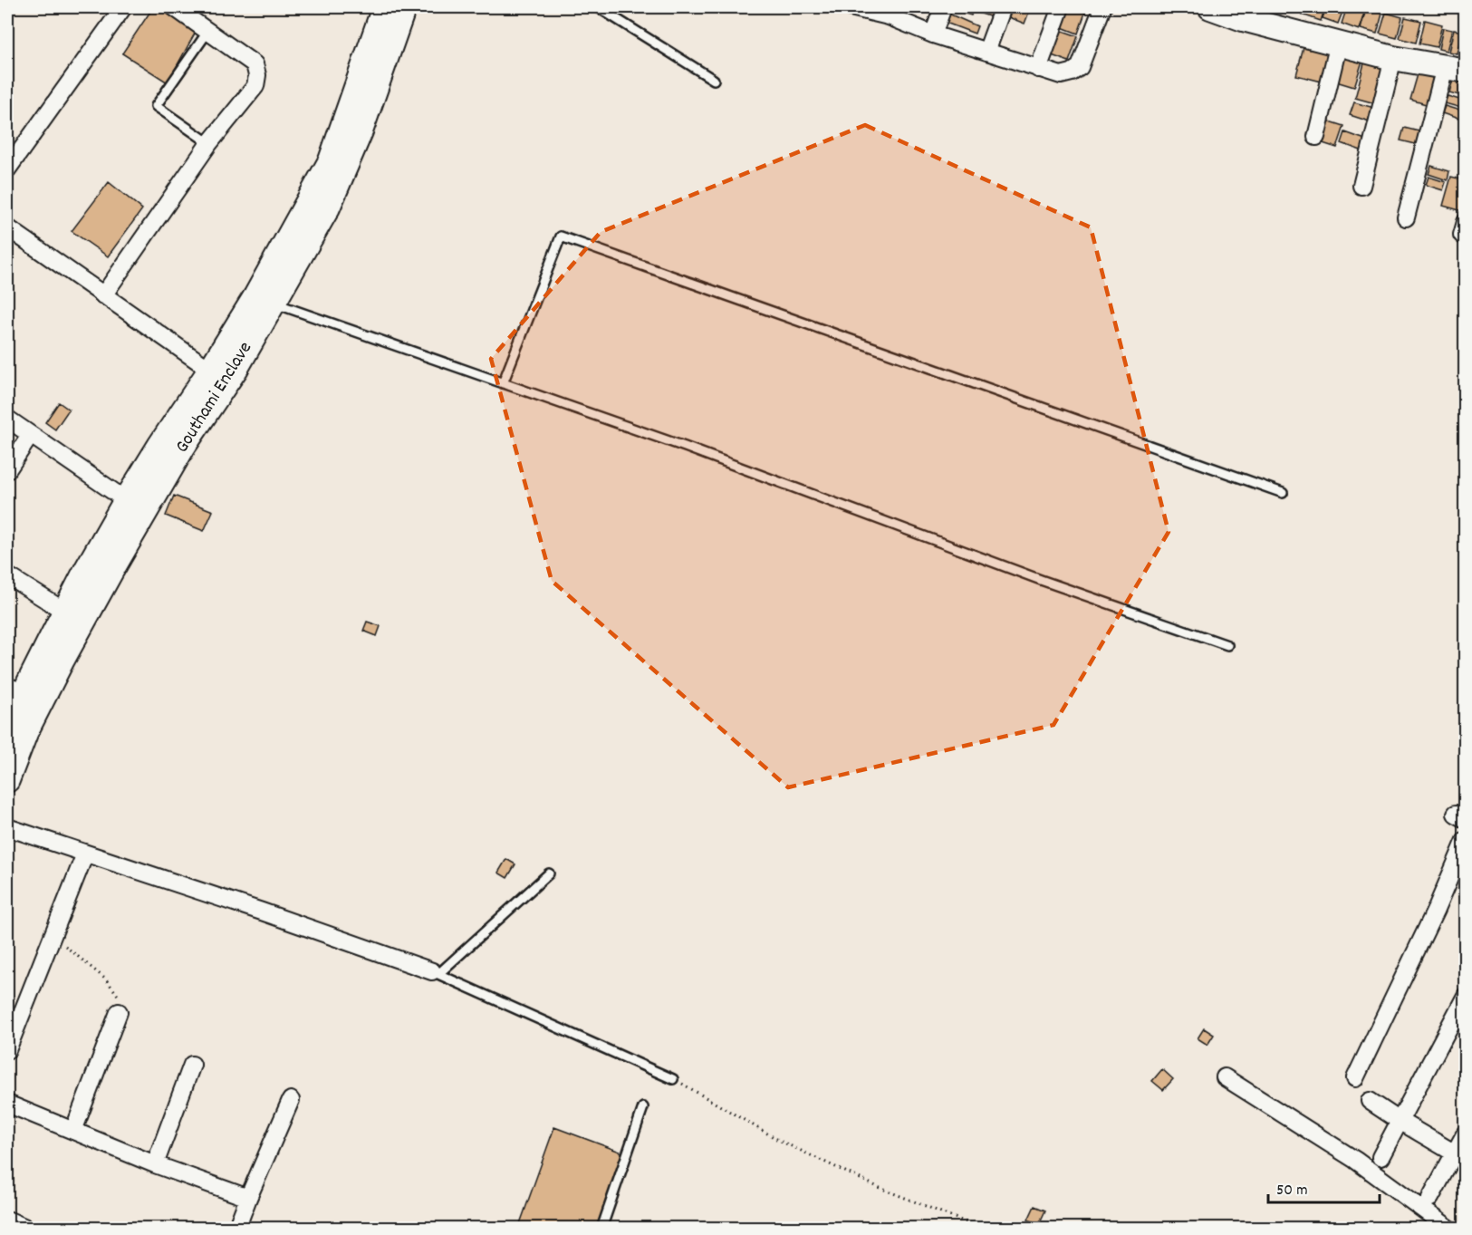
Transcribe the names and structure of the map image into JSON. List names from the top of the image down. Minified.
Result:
{"streets":{"street":["Gouthami Enclave"]},"scale_bar":"50 m"}
